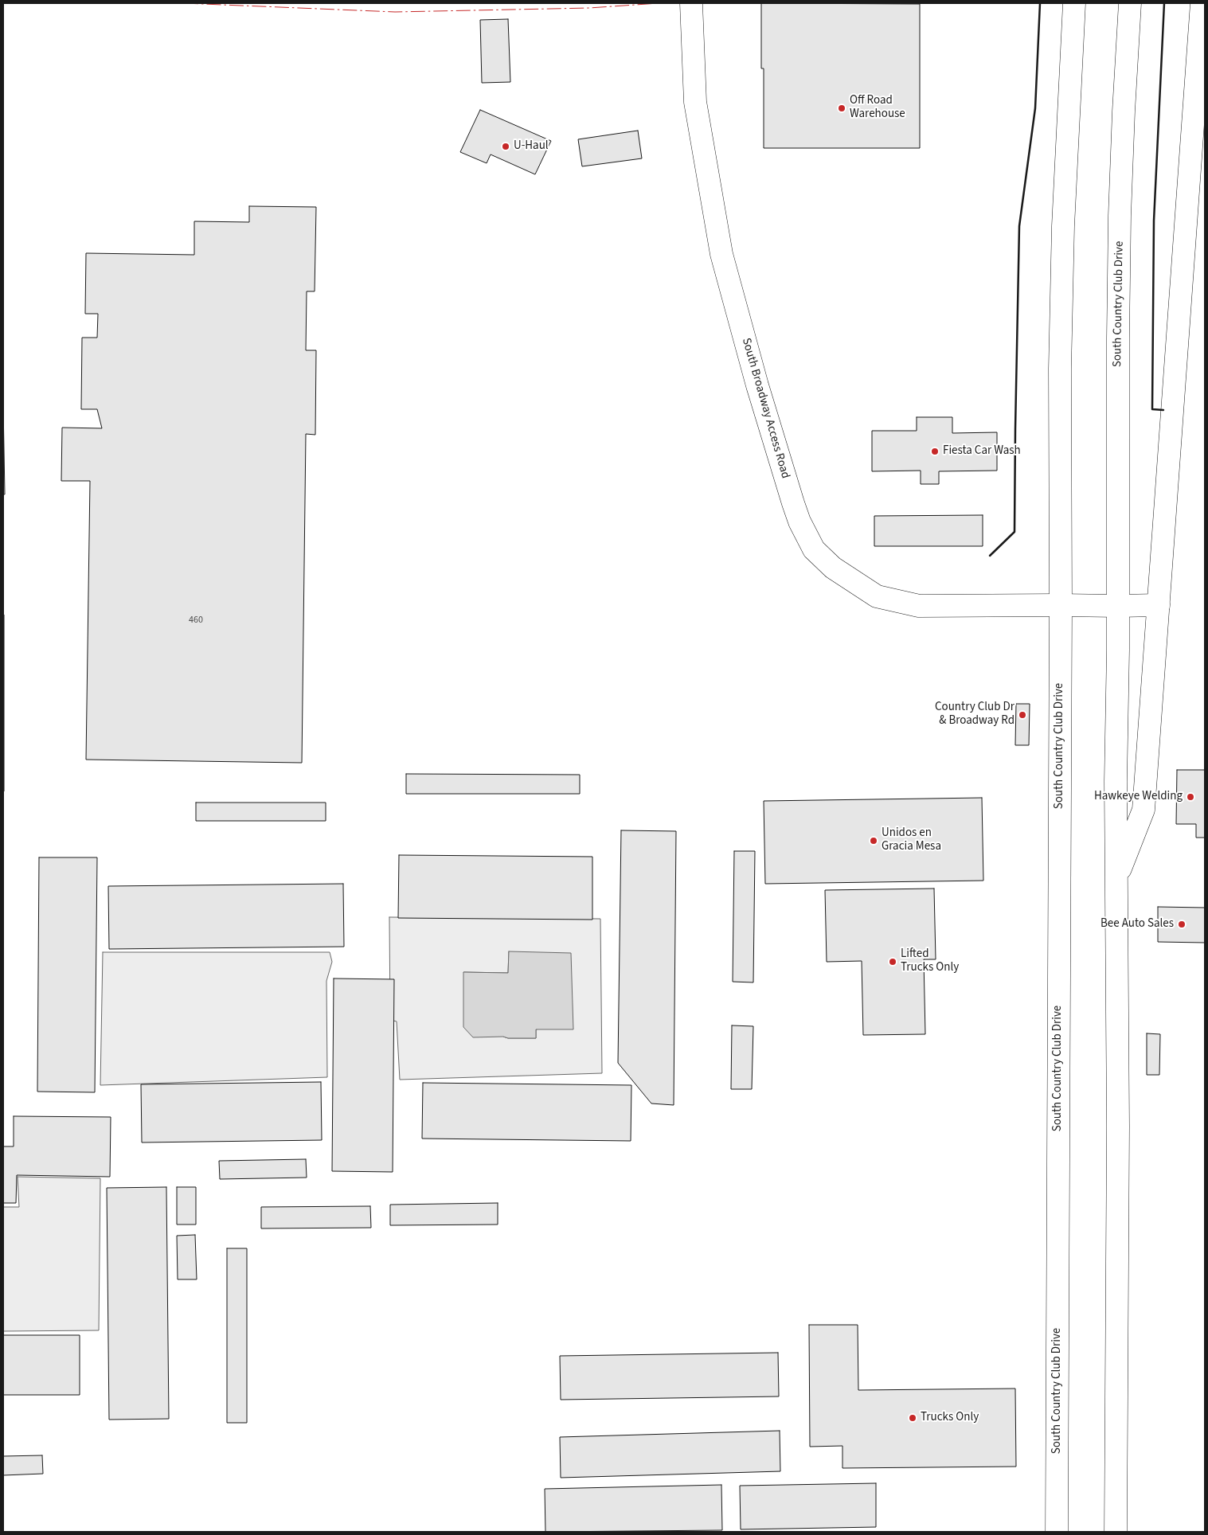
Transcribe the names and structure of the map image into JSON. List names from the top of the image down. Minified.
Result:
{"streets":{"main road":["South Country Club Drive","South Broadway Access Road"]},"crossings":[["South Country Club Drive","South Broadway Access Road"]],"places":["Off Road Warehouse","U-Haul","Fiesta Car Wash","Country Club Dr & Broadway Rd","Hawkeye Welding","Unidos en Gracia Mesa","Bee Auto Sales","Lifted Trucks Only","Trucks Only"],"house_numbers":["460"]}
